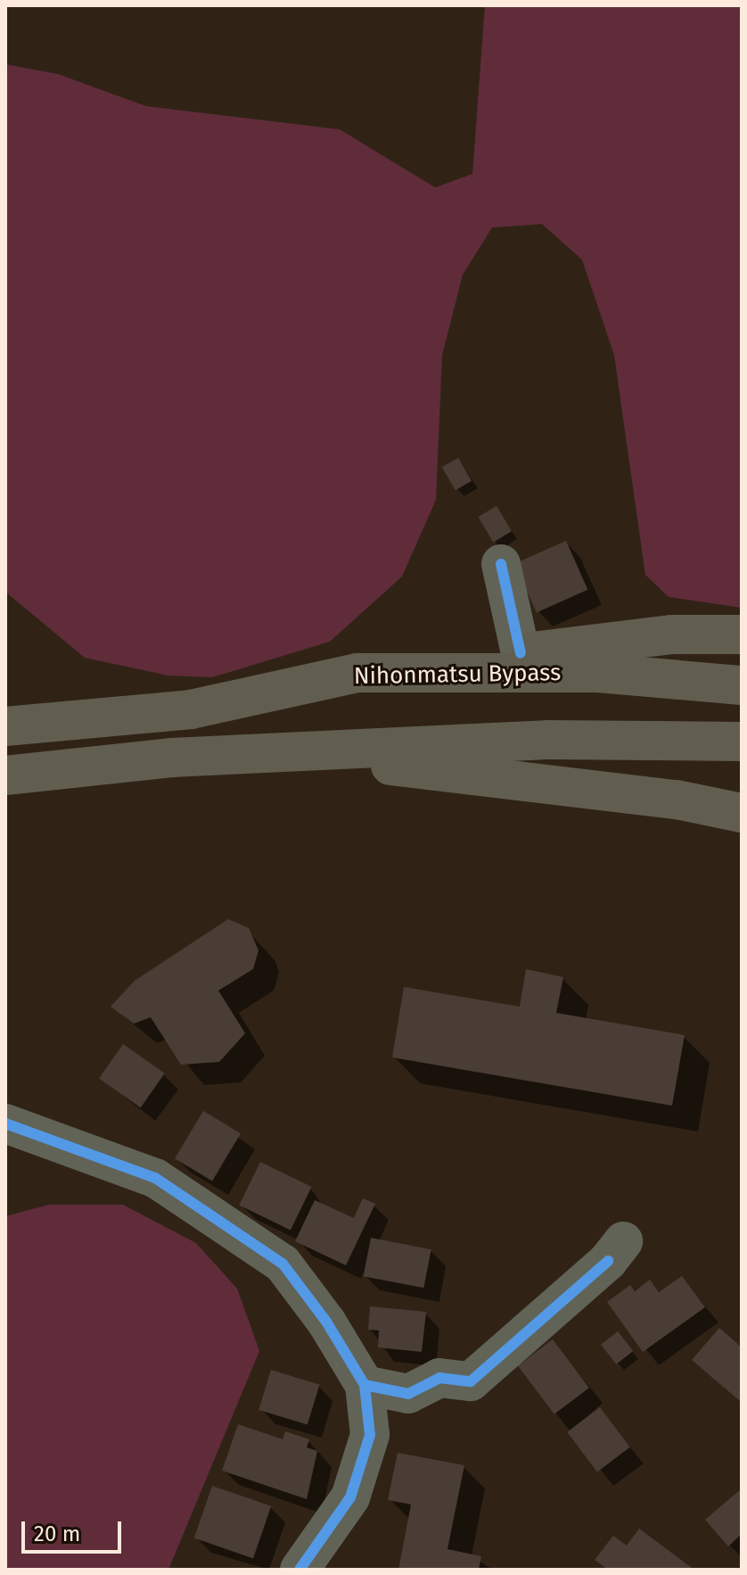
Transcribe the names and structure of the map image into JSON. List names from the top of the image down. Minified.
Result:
{"streets":{"highway":["Nihonmatsu Bypass"]},"scale_bar":"20 m"}
